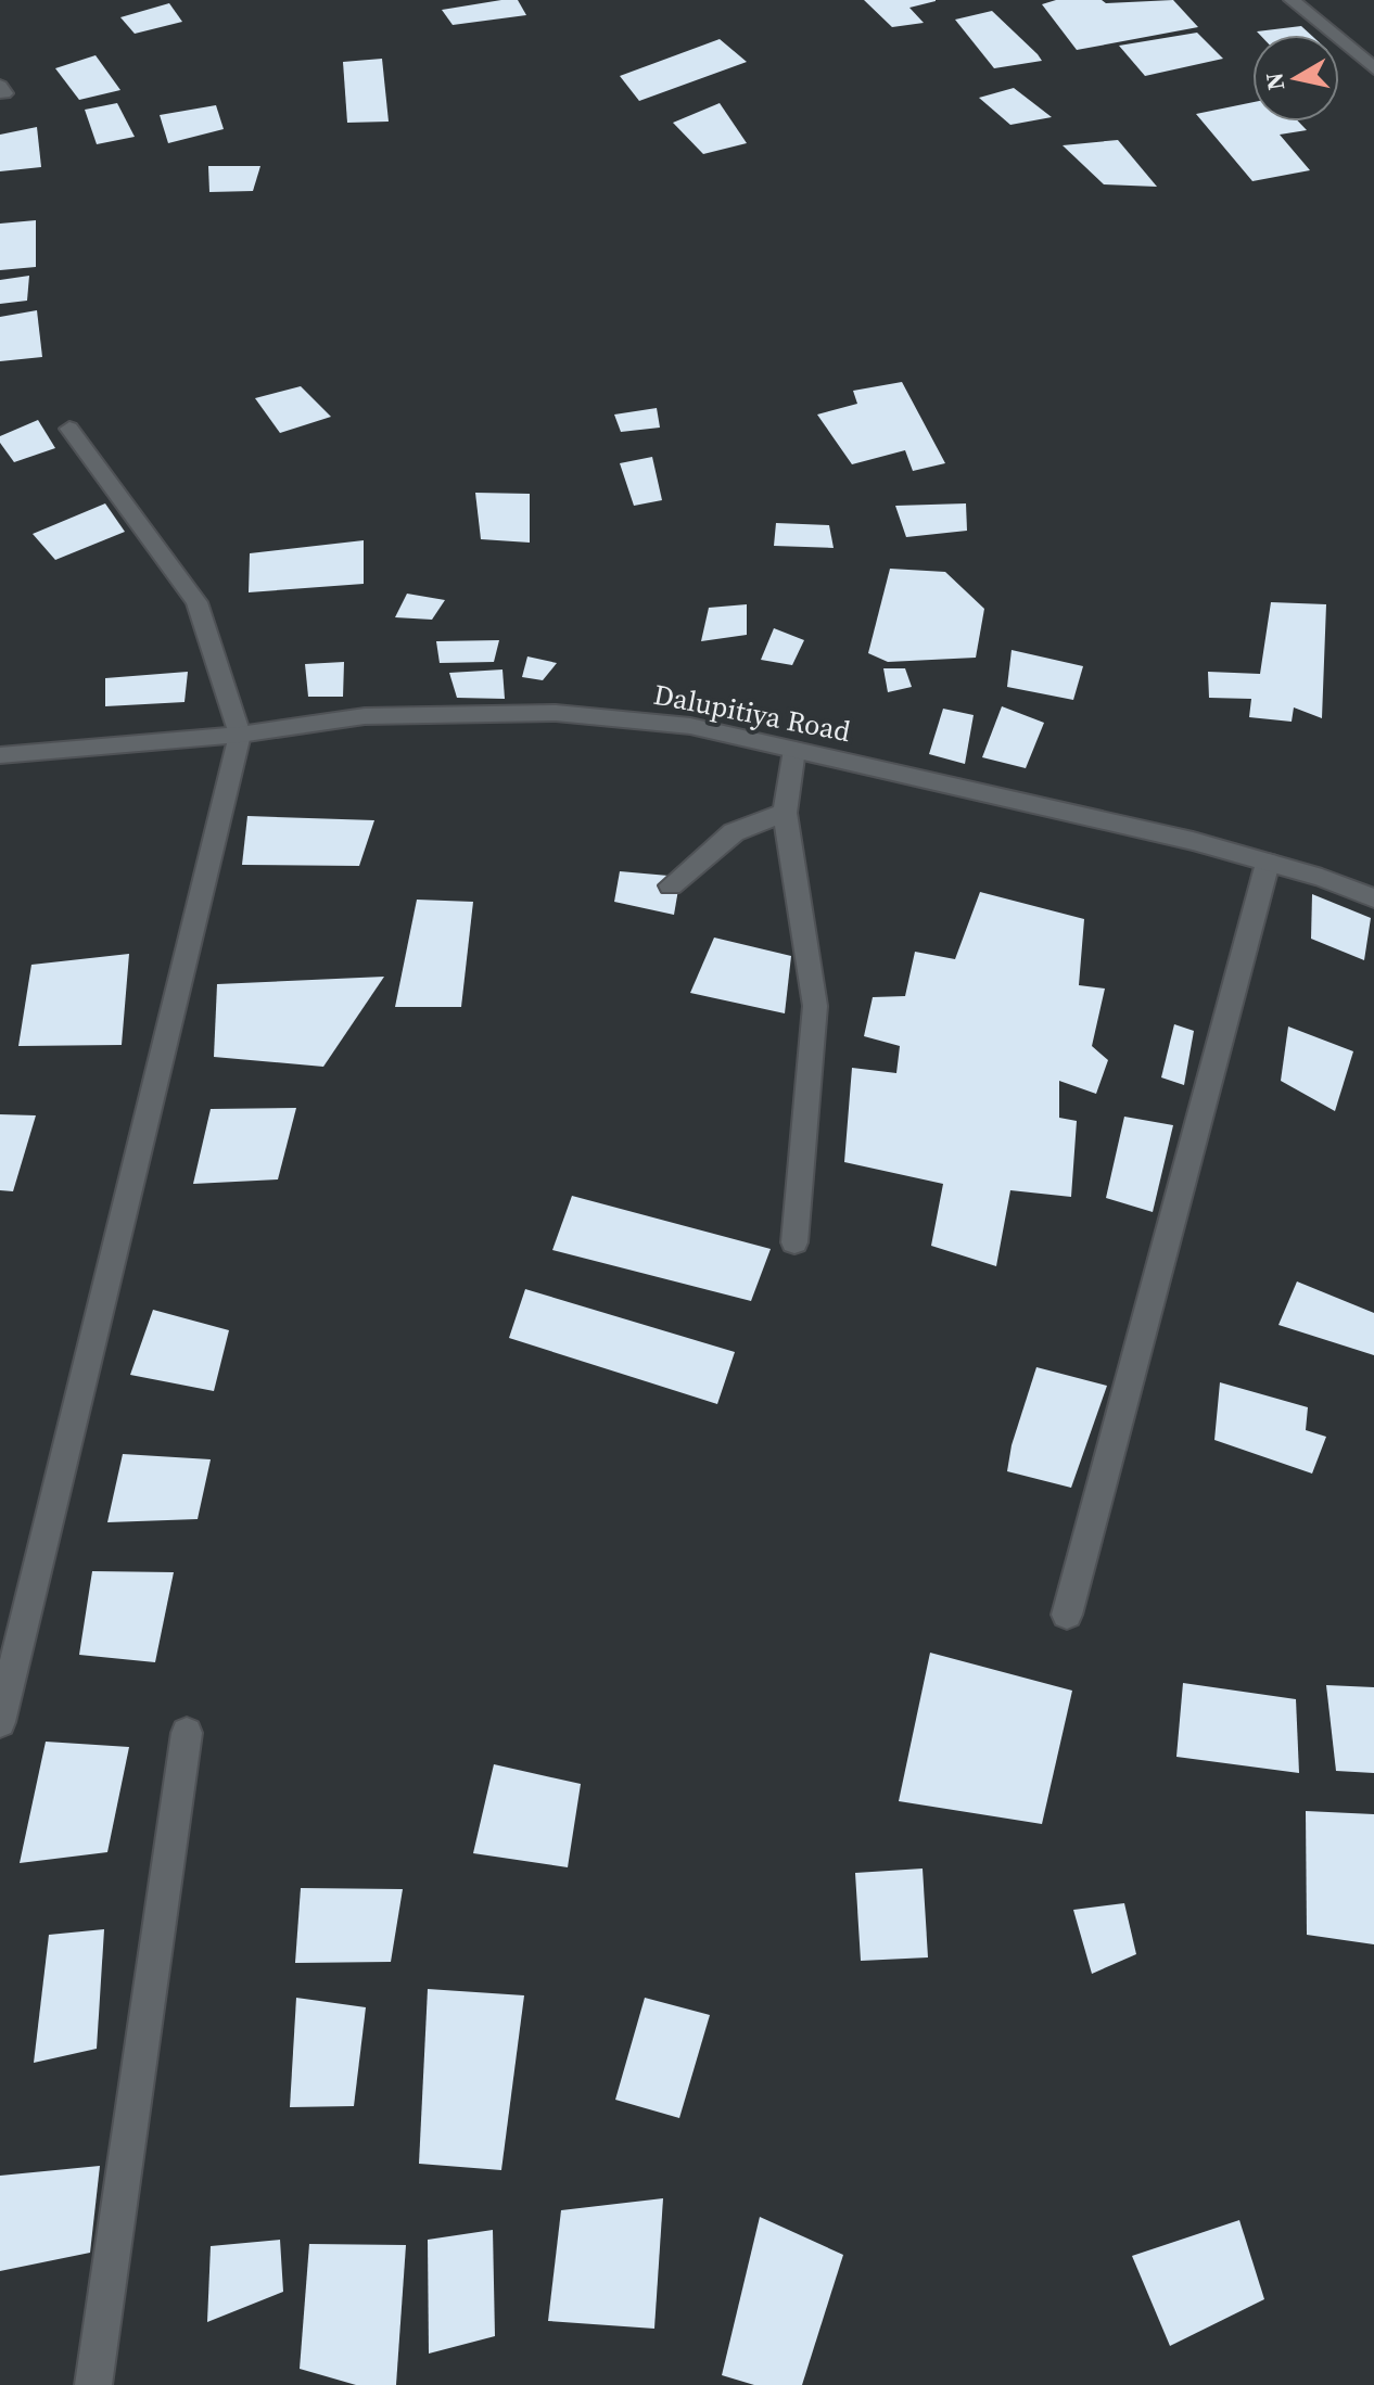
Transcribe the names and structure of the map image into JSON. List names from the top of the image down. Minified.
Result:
{"streets":{"street":["Dalupitiya Road"]},"north":"left"}
